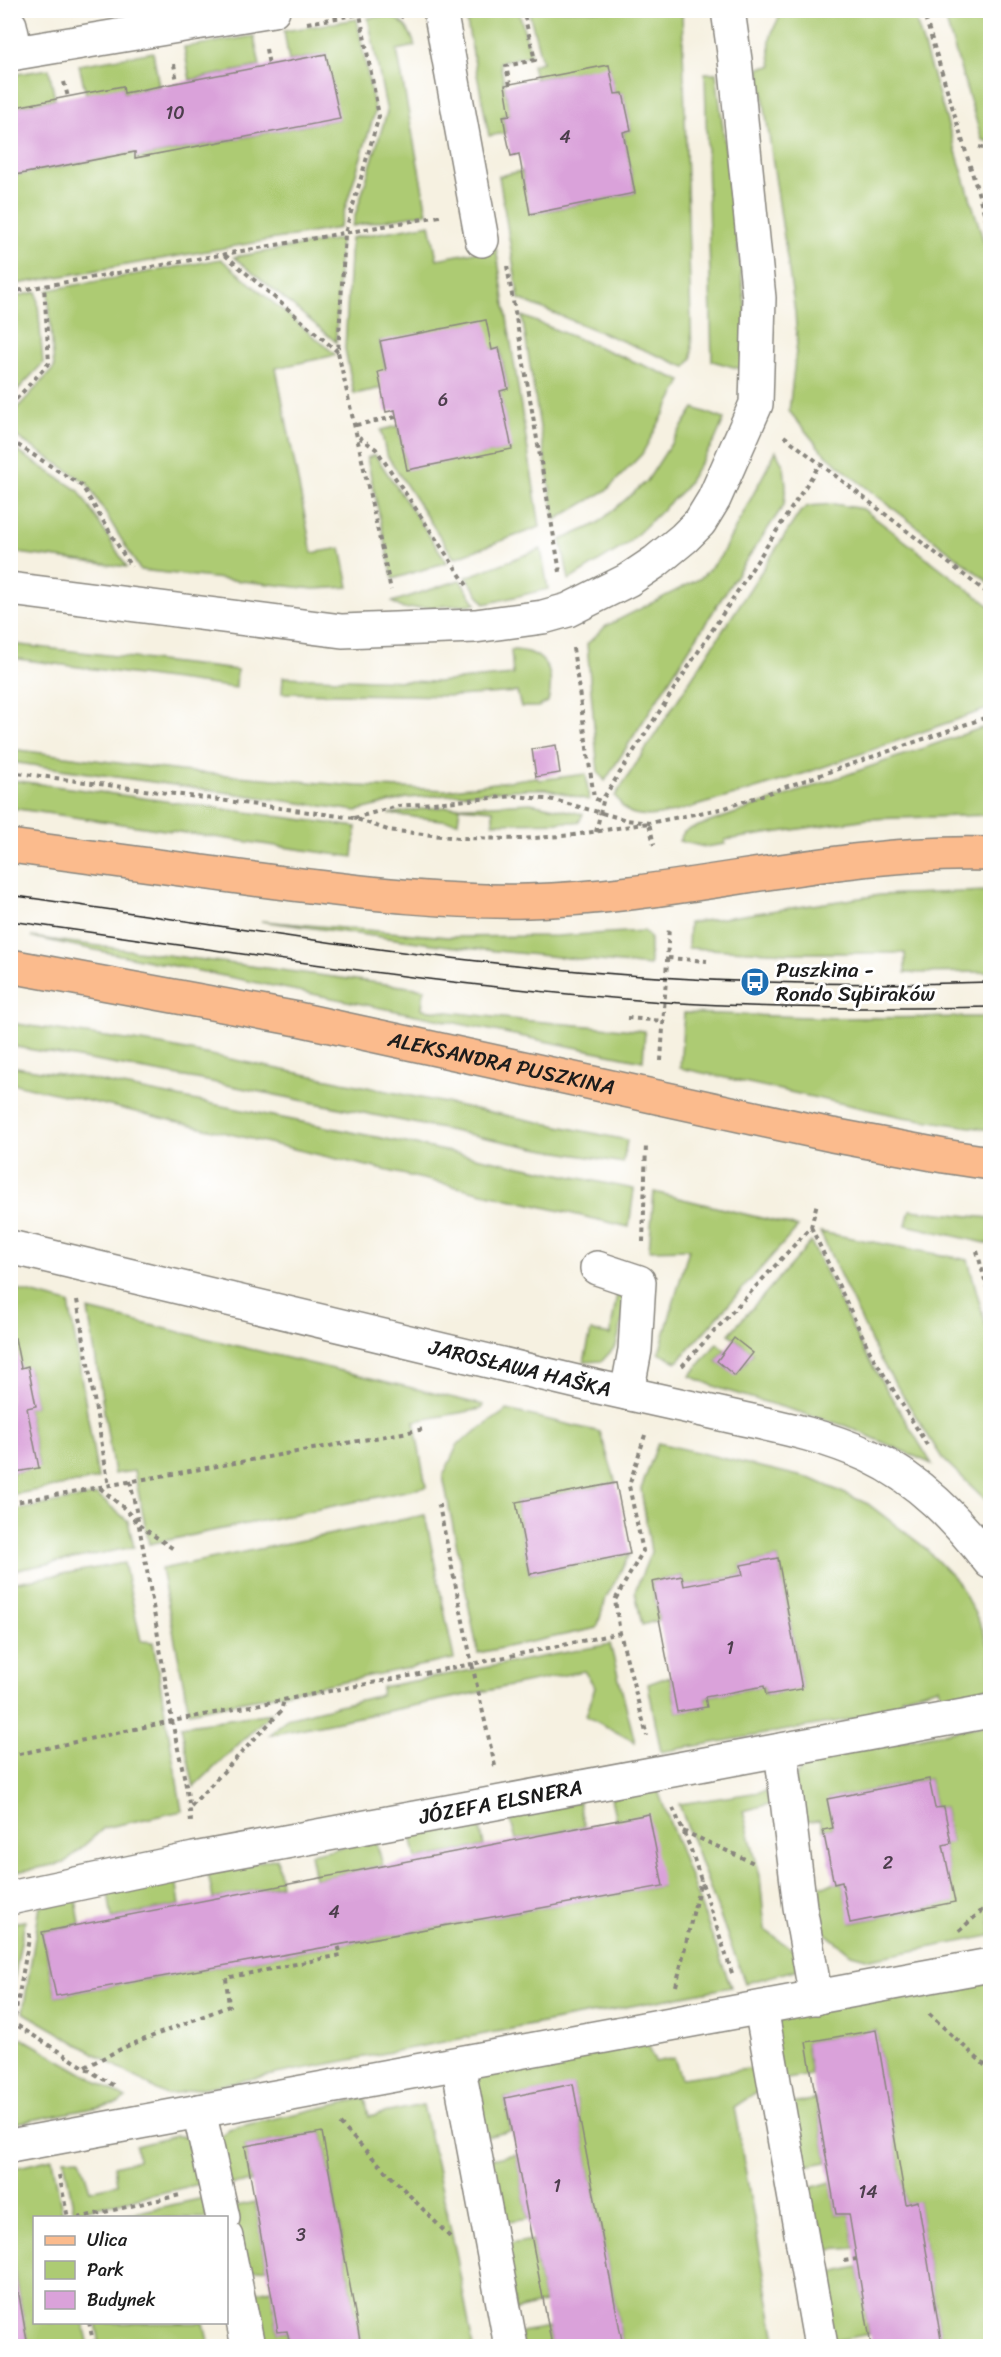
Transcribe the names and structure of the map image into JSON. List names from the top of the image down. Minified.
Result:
{"streets":{"main road":["ALEKSANDRA PUSZKINA"],"street":["JAROSŁAWA HAŠKA","JÓZEFA ELSNERA"]},"places":{"bus stop":["Puszkina - Rondo Sybiraków"]},"house_numbers":["10","4","6","1","2","4","1","14","3"],"legend":["Ulica","Park","Budynek"]}
